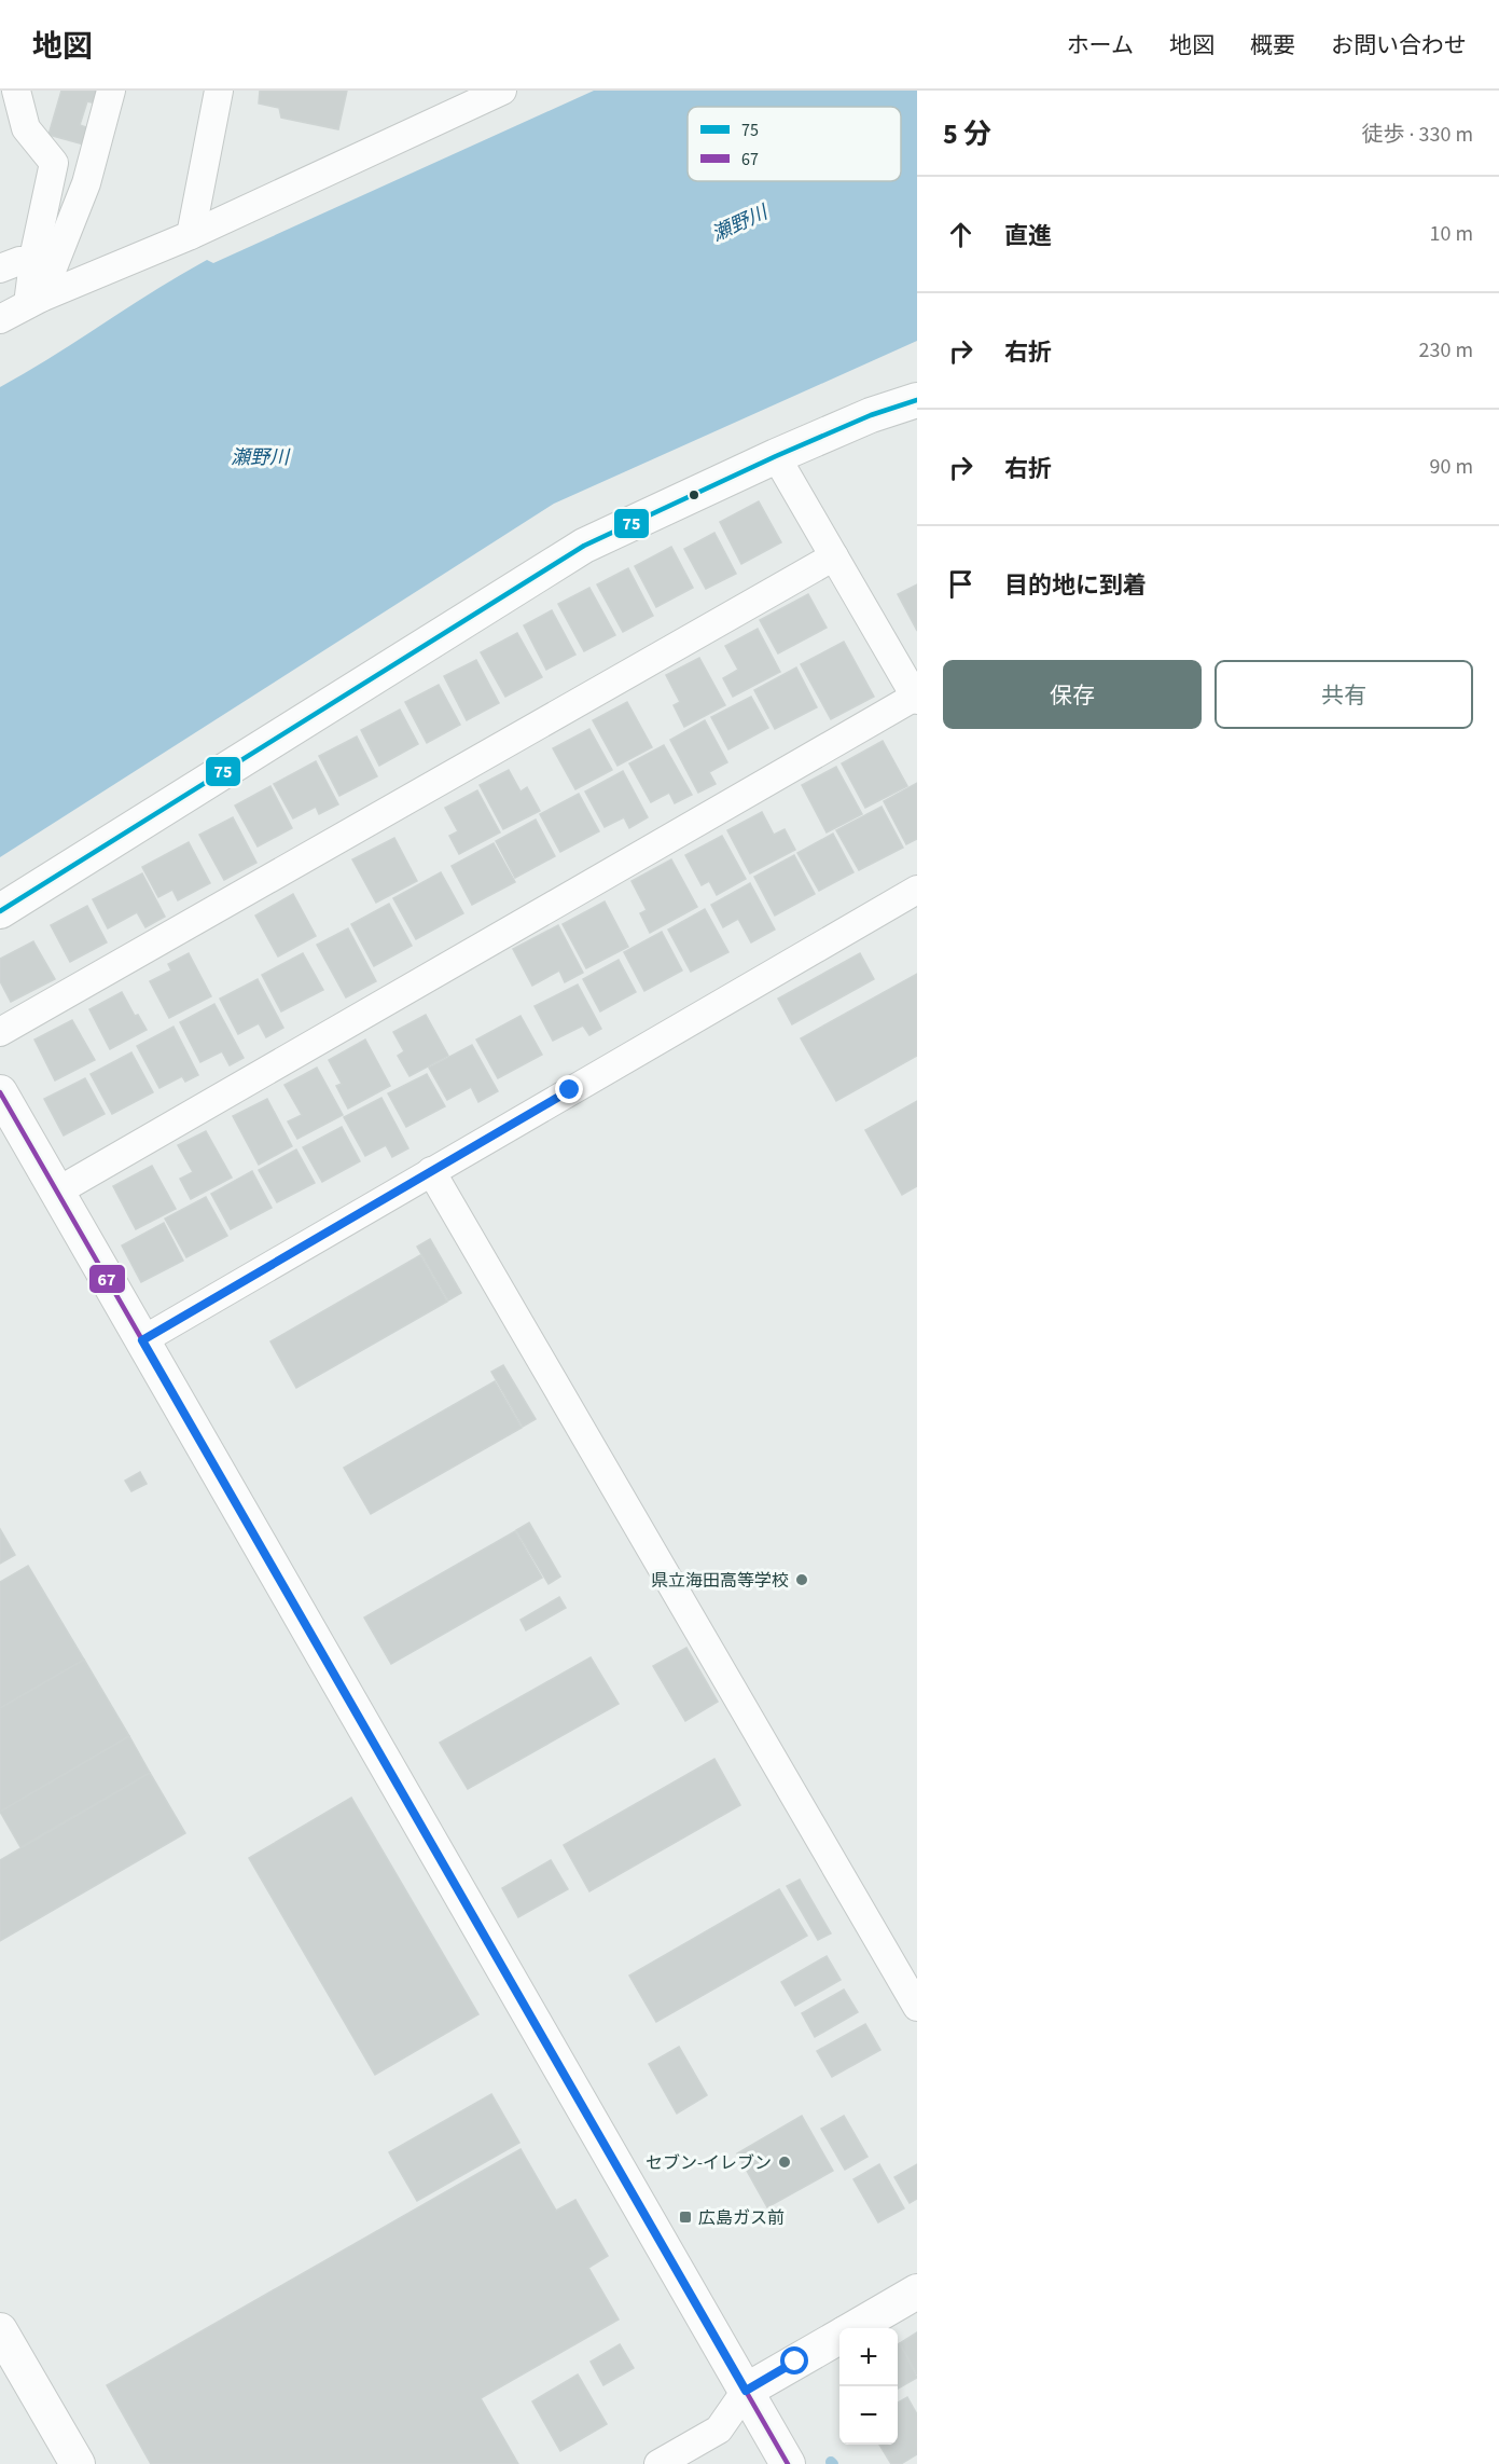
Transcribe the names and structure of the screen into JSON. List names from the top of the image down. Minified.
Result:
{"water":["瀬野川"],"places":{"other":["県立海田高等学校","セブン-イレブン"],"transit":["広島ガス前"]},"lines":["transit line 75","transit line 67"],"legend":["75","67"],"page":{"header":"地図","nav":["ホーム","地図","概要","お問い合わせ"],"heading":["5 分","徒歩 · 330 m"],"list":[["直進","10 m"],["右折","230 m"],["右折","90 m"],"目的地に到着"],"buttons":["保存","共有"],"map_buttons":["+","−"]}}
